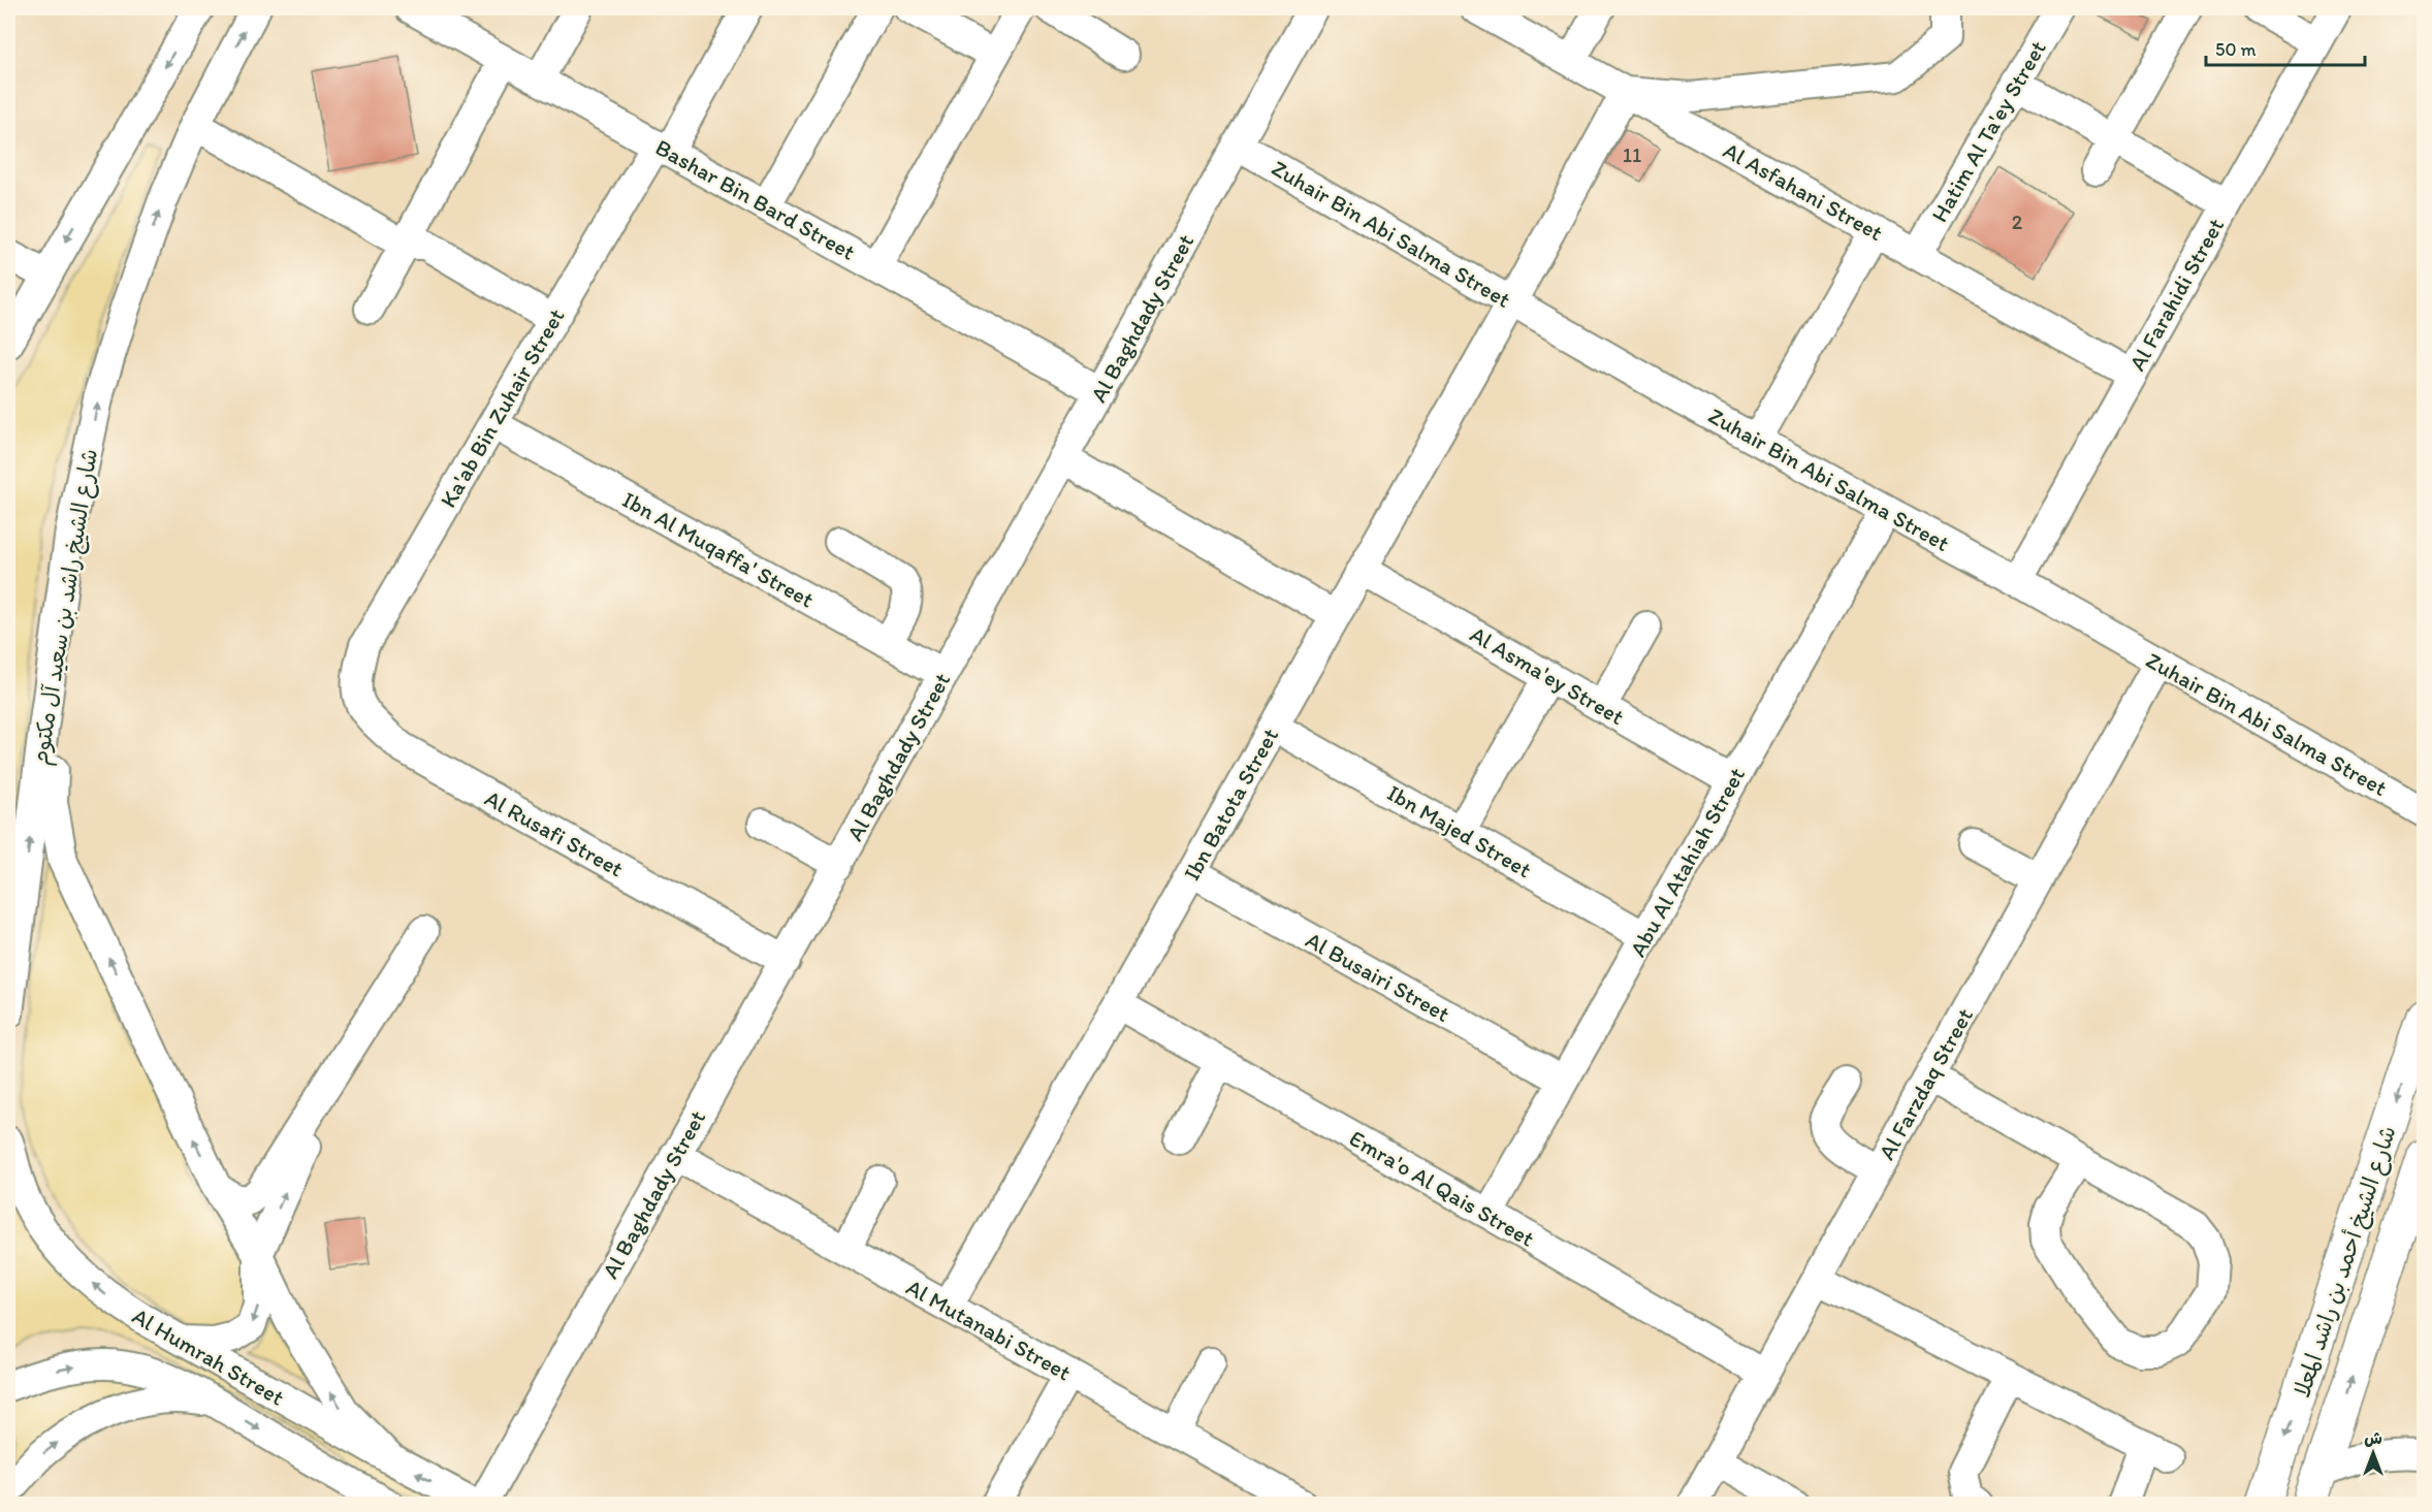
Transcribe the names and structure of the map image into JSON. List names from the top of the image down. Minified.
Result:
{"streets":{"main road":["شارع الشيخ أحمد بن راشد المعلا"],"street":["Hatim Al Ta'ey Street","Al Asfahani Street","Bashar Bin Bard Street","Zuhair Bin Abi Salma Street","Al Farahidi Street","Al Baghdady Street","Ka'ab Bin Zuhair Street","Ibn Al Muqaffa' Street","شارع الشيخ راشد بن سعيد آل مكتوم","Al Asma'ey Street","Ibn Batota Street","Ibn Majed Street","Al Rusafi Street","Abu Al Atahiah Street","Al Busairi Street","Al Farzdaq Street","Emra'o Al Qais Street","Al Mutanabi Street","Al Humrah Street"]},"crossings":[["Hatim Al Ta'ey Street","Al Asfahani Street"],["Al Asfahani Street","Al Farahidi Street"],["Al Asfahani Street","Ibn Batota Street"],["Bashar Bin Bard Street","Al Baghdady Street"],["Bashar Bin Bard Street","Ka'ab Bin Zuhair Street"],["Zuhair Bin Abi Salma Street","Al Farahidi Street"],["Zuhair Bin Abi Salma Street","Al Baghdady Street"],["Zuhair Bin Abi Salma Street","Ibn Batota Street"],["Zuhair Bin Abi Salma Street","Abu Al Atahiah Street"],["Zuhair Bin Abi Salma Street","Al Farzdaq Street"],["Al Baghdady Street","Ibn Al Muqaffa' Street"],["Al Baghdady Street","Al Rusafi Street"],["Al Baghdady Street","Al Mutanabi Street"],["Ka'ab Bin Zuhair Street","Ibn Al Muqaffa' Street"],["Ka'ab Bin Zuhair Street","Al Rusafi Street"],["Al Asma'ey Street","Ibn Batota Street"],["Al Asma'ey Street","Abu Al Atahiah Street"],["Ibn Batota Street","Ibn Majed Street"],["Ibn Batota Street","Al Busairi Street"],["Ibn Batota Street","Emra'o Al Qais Street"],["Ibn Batota Street","Al Mutanabi Street"],["Ibn Majed Street","Abu Al Atahiah Street"],["Abu Al Atahiah Street","Al Busairi Street"],["Abu Al Atahiah Street","Emra'o Al Qais Street"],["Al Farzdaq Street","Emra'o Al Qais Street"]],"house_numbers":["11","2"],"scale_bar":"50 m","north":"top"}
